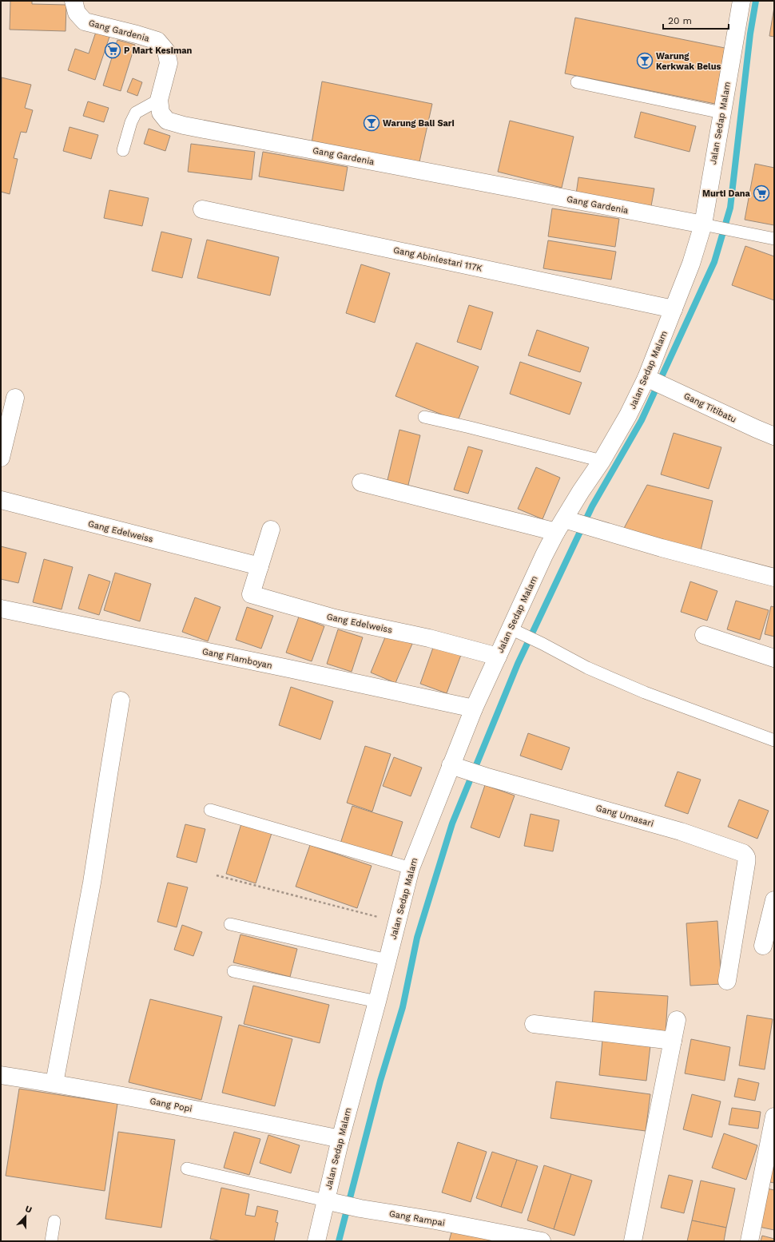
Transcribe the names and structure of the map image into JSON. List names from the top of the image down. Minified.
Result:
{"streets":{"street":["Gang Gardenia","Jalan Sedap Malam","Gang Abinlestari 117K","Gang Titibatu","Gang Edelweiss","Gang Flamboyan","Gang Umasari","Gang Popi","Gang Rampai"]},"crossings":[["Gang Gardenia","Jalan Sedap Malam"],["Jalan Sedap Malam","Gang Abinlestari 117K"],["Jalan Sedap Malam","Gang Titibatu"],["Jalan Sedap Malam","Gang Edelweiss"],["Jalan Sedap Malam","Gang Flamboyan"],["Jalan Sedap Malam","Gang Umasari"],["Jalan Sedap Malam","Gang Popi"],["Jalan Sedap Malam","Gang Rampai"]],"places":{"supermarket":["P Mart Kesiman","Murti Dana"],"bar":["Warung Kerkwak Belus","Warung Bali Sari"]},"scale_bar":"20 m","north":"top"}
